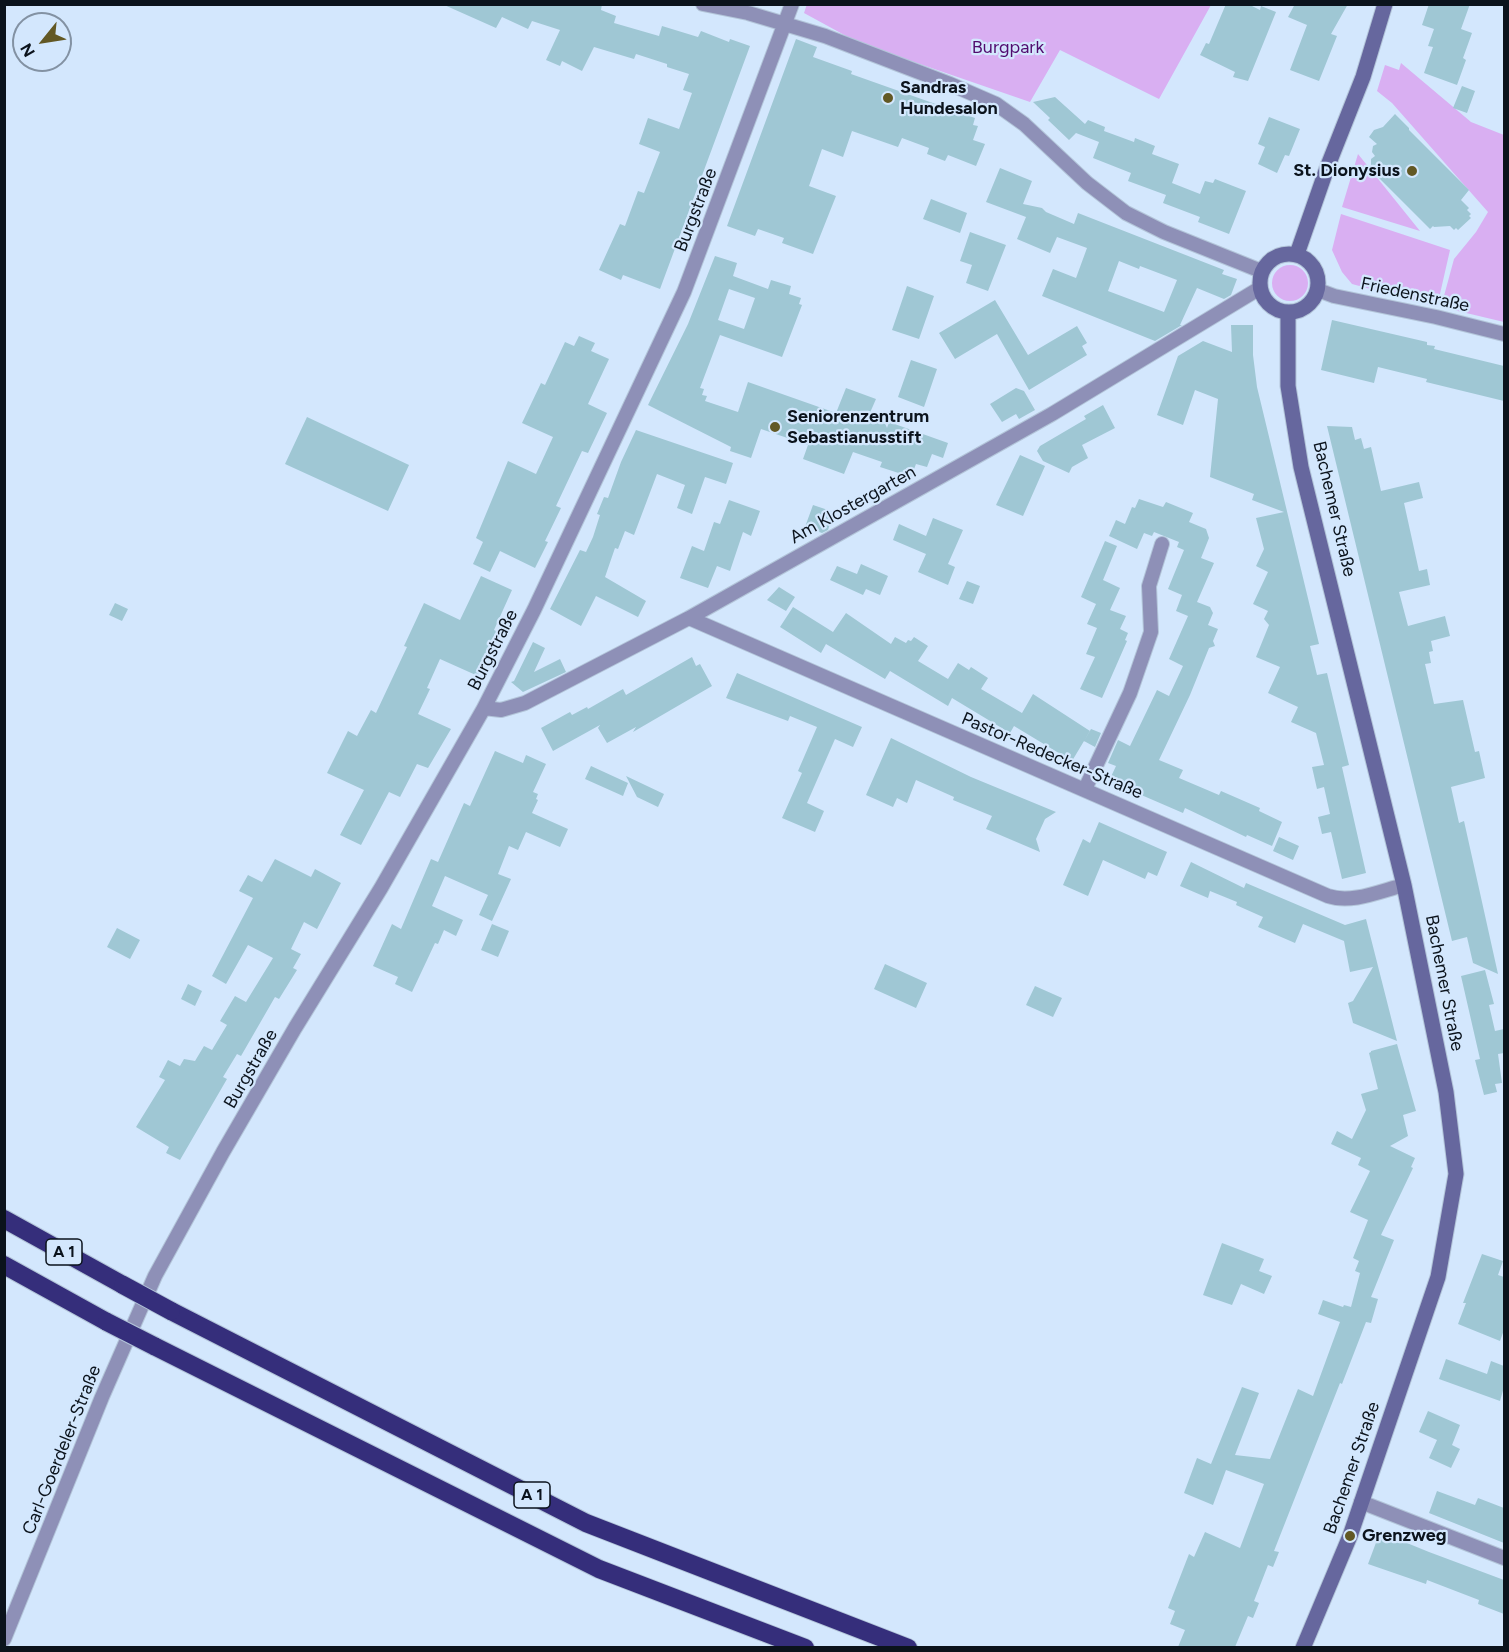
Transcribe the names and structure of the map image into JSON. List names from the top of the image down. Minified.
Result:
{"streets":{"highway":["A 1"],"street":["Burgstraße","Friedenstraße","Am Klostergarten","Bachemer Straße","Pastor-Redecker-Straße","Carl-Goerdeler-Straße"]},"crossings":[["Burgstraße","Am Klostergarten"],["Burgstraße","Carl-Goerdeler-Straße"],["Friedenstraße","Am Klostergarten"],["Friedenstraße","Bachemer Straße"],["Am Klostergarten","Bachemer Straße"],["Am Klostergarten","Pastor-Redecker-Straße"],["Bachemer Straße","Pastor-Redecker-Straße"]],"parks":["Burgpark"],"places":["Sandras Hundesalon","St. Dionysius","Seniorenzentrum Sebastianusstift","Grenzweg"],"north":"bottom left"}
